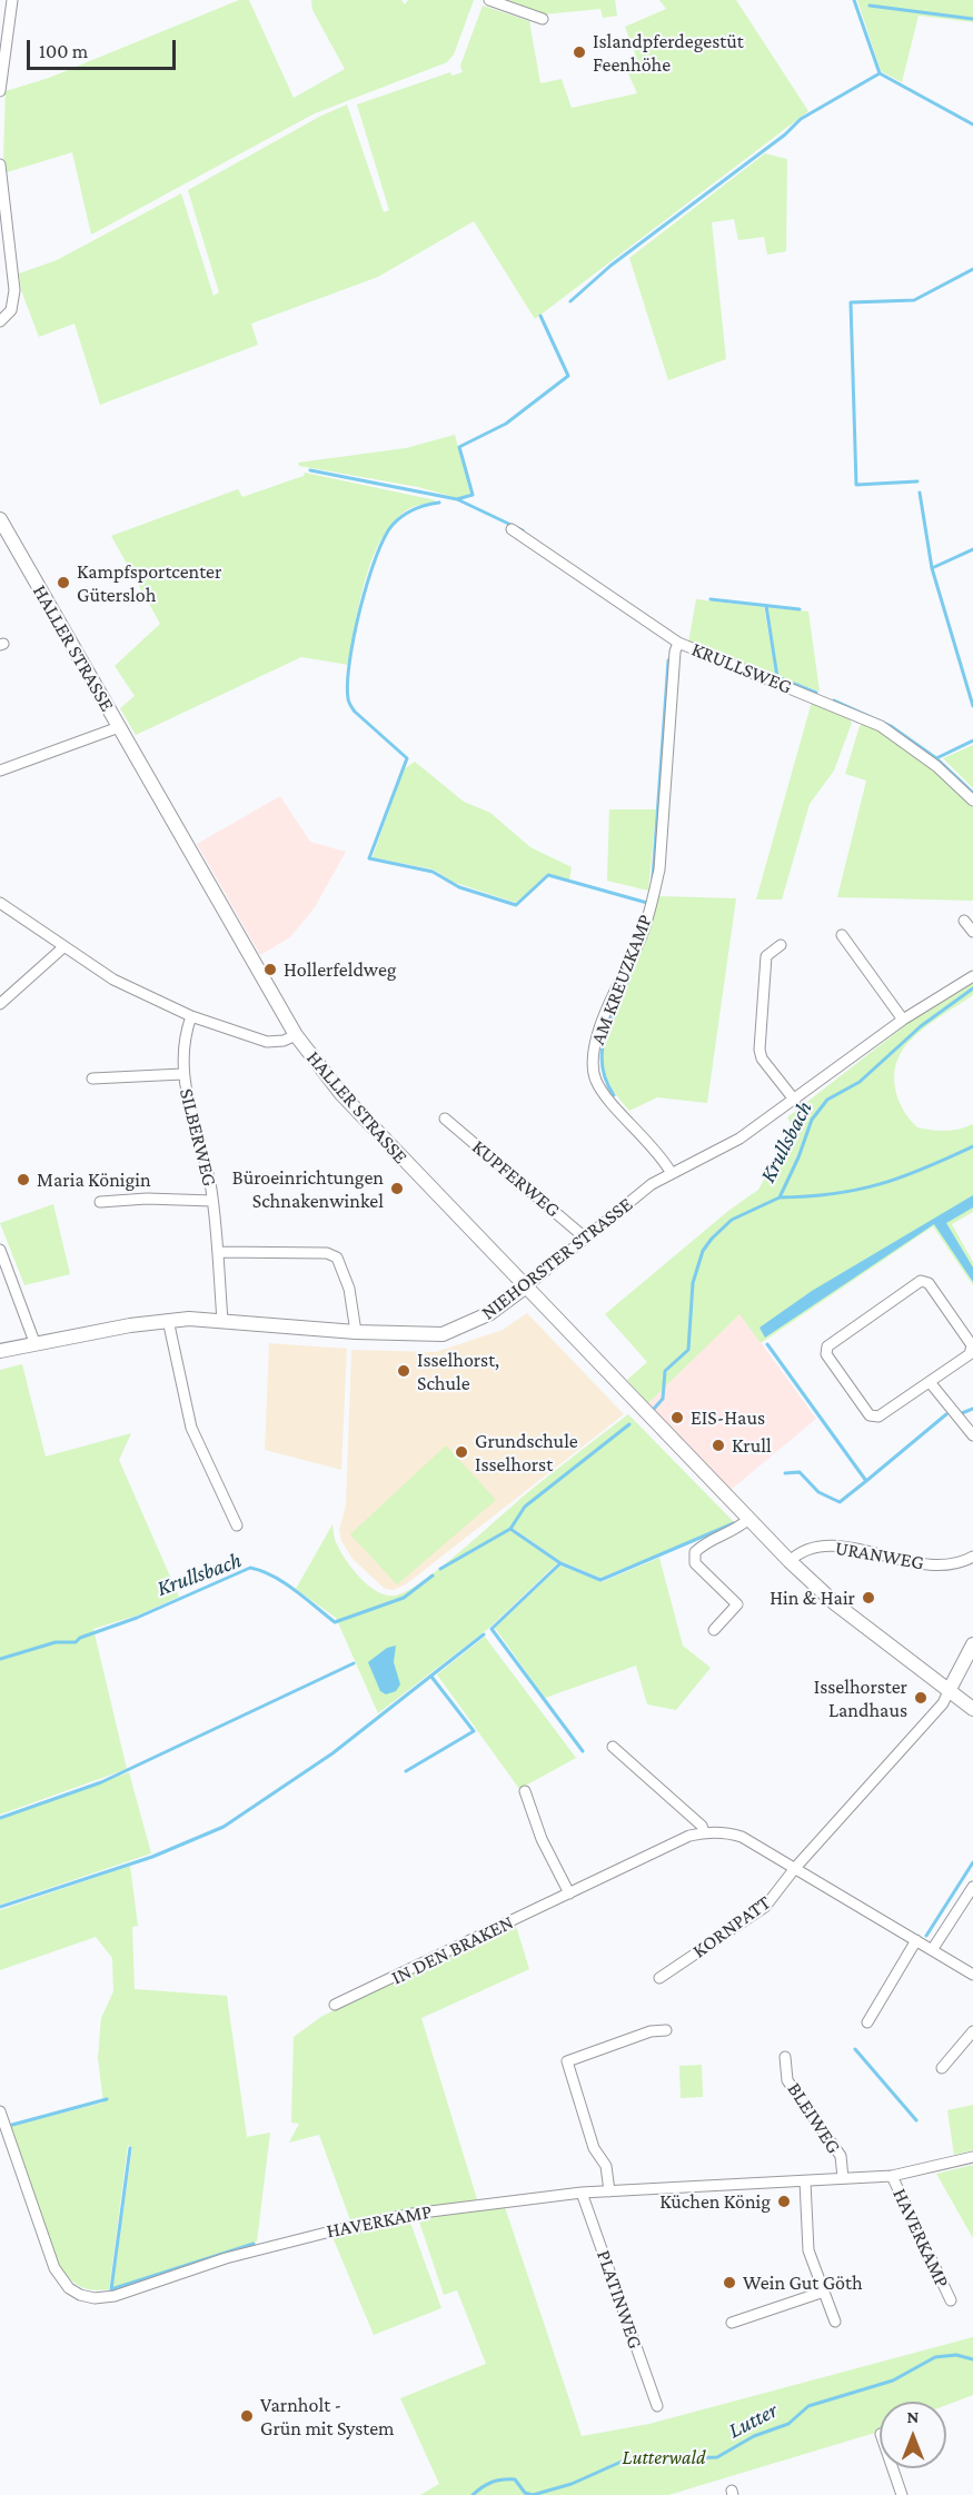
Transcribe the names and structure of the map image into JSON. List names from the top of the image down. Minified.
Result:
{"streets":{"street":["HALLER STRASSE","KRULLSWEG","AM KREUZKAMP","SILBERWEG","KUPFERWEG","NIEHORSTER STRASSE","URANWEG","KORNPATT","IN DEN BRAKEN","BLEIWEG","HAVERKAMP","PLATINWEG"]},"crossings":[["HALLER STRASSE","NIEHORSTER STRASSE"],["HALLER STRASSE","URANWEG"],["KRULLSWEG","AM KREUZKAMP"],["AM KREUZKAMP","NIEHORSTER STRASSE"],["SILBERWEG","NIEHORSTER STRASSE"],["KUPFERWEG","NIEHORSTER STRASSE"],["KORNPATT","IN DEN BRAKEN"],["BLEIWEG","HAVERKAMP"],["HAVERKAMP","PLATINWEG"]],"water":["Krullsbach","Lutter"],"parks":["Lutterwald"],"places":["Islandpferdegestüt Feenhöhe","Kampfsportcenter Gütersloh","Hollerfeldweg","Maria Königin","Büroeinrichtungen Schnakenwinkel","Isselhorst, Schule","EIS-Haus","Krull","Grundschule Isselhorst","Hin & Hair","Isselhorster Landhaus","Küchen König","Wein Gut Göth","Varnholt - Grün mit System"],"scale_bar":"100 m","north":"top"}
